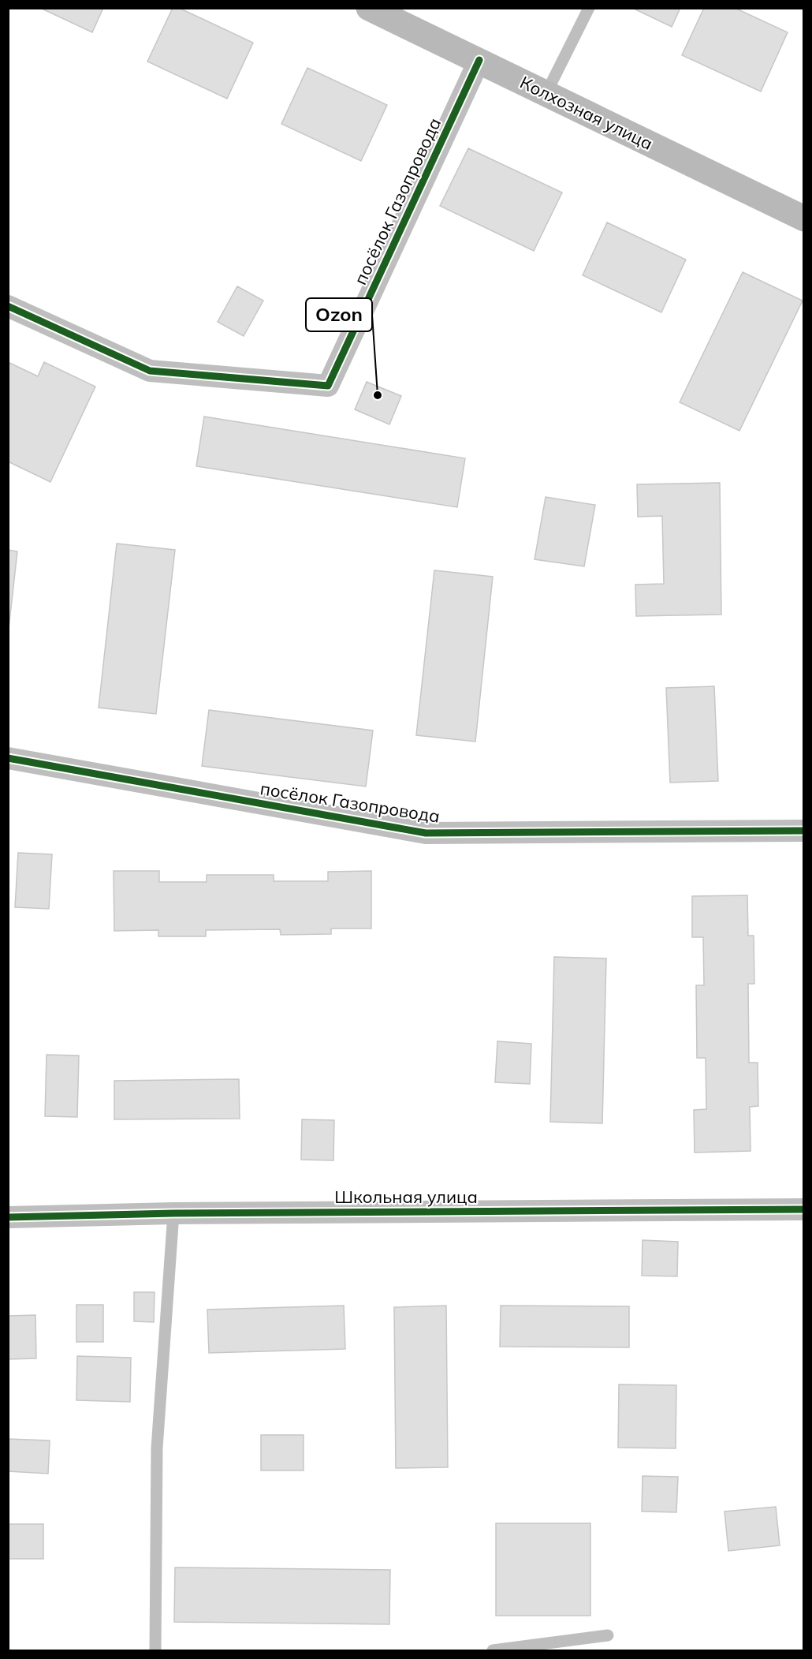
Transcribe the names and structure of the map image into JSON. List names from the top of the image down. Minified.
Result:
{"streets":{"main road":["Колхозная улица"],"street":["посёлок Газопровода","Школьная улица"]},"crossings":[["Колхозная улица","посёлок Газопровода"]],"places":["Ozon"]}
